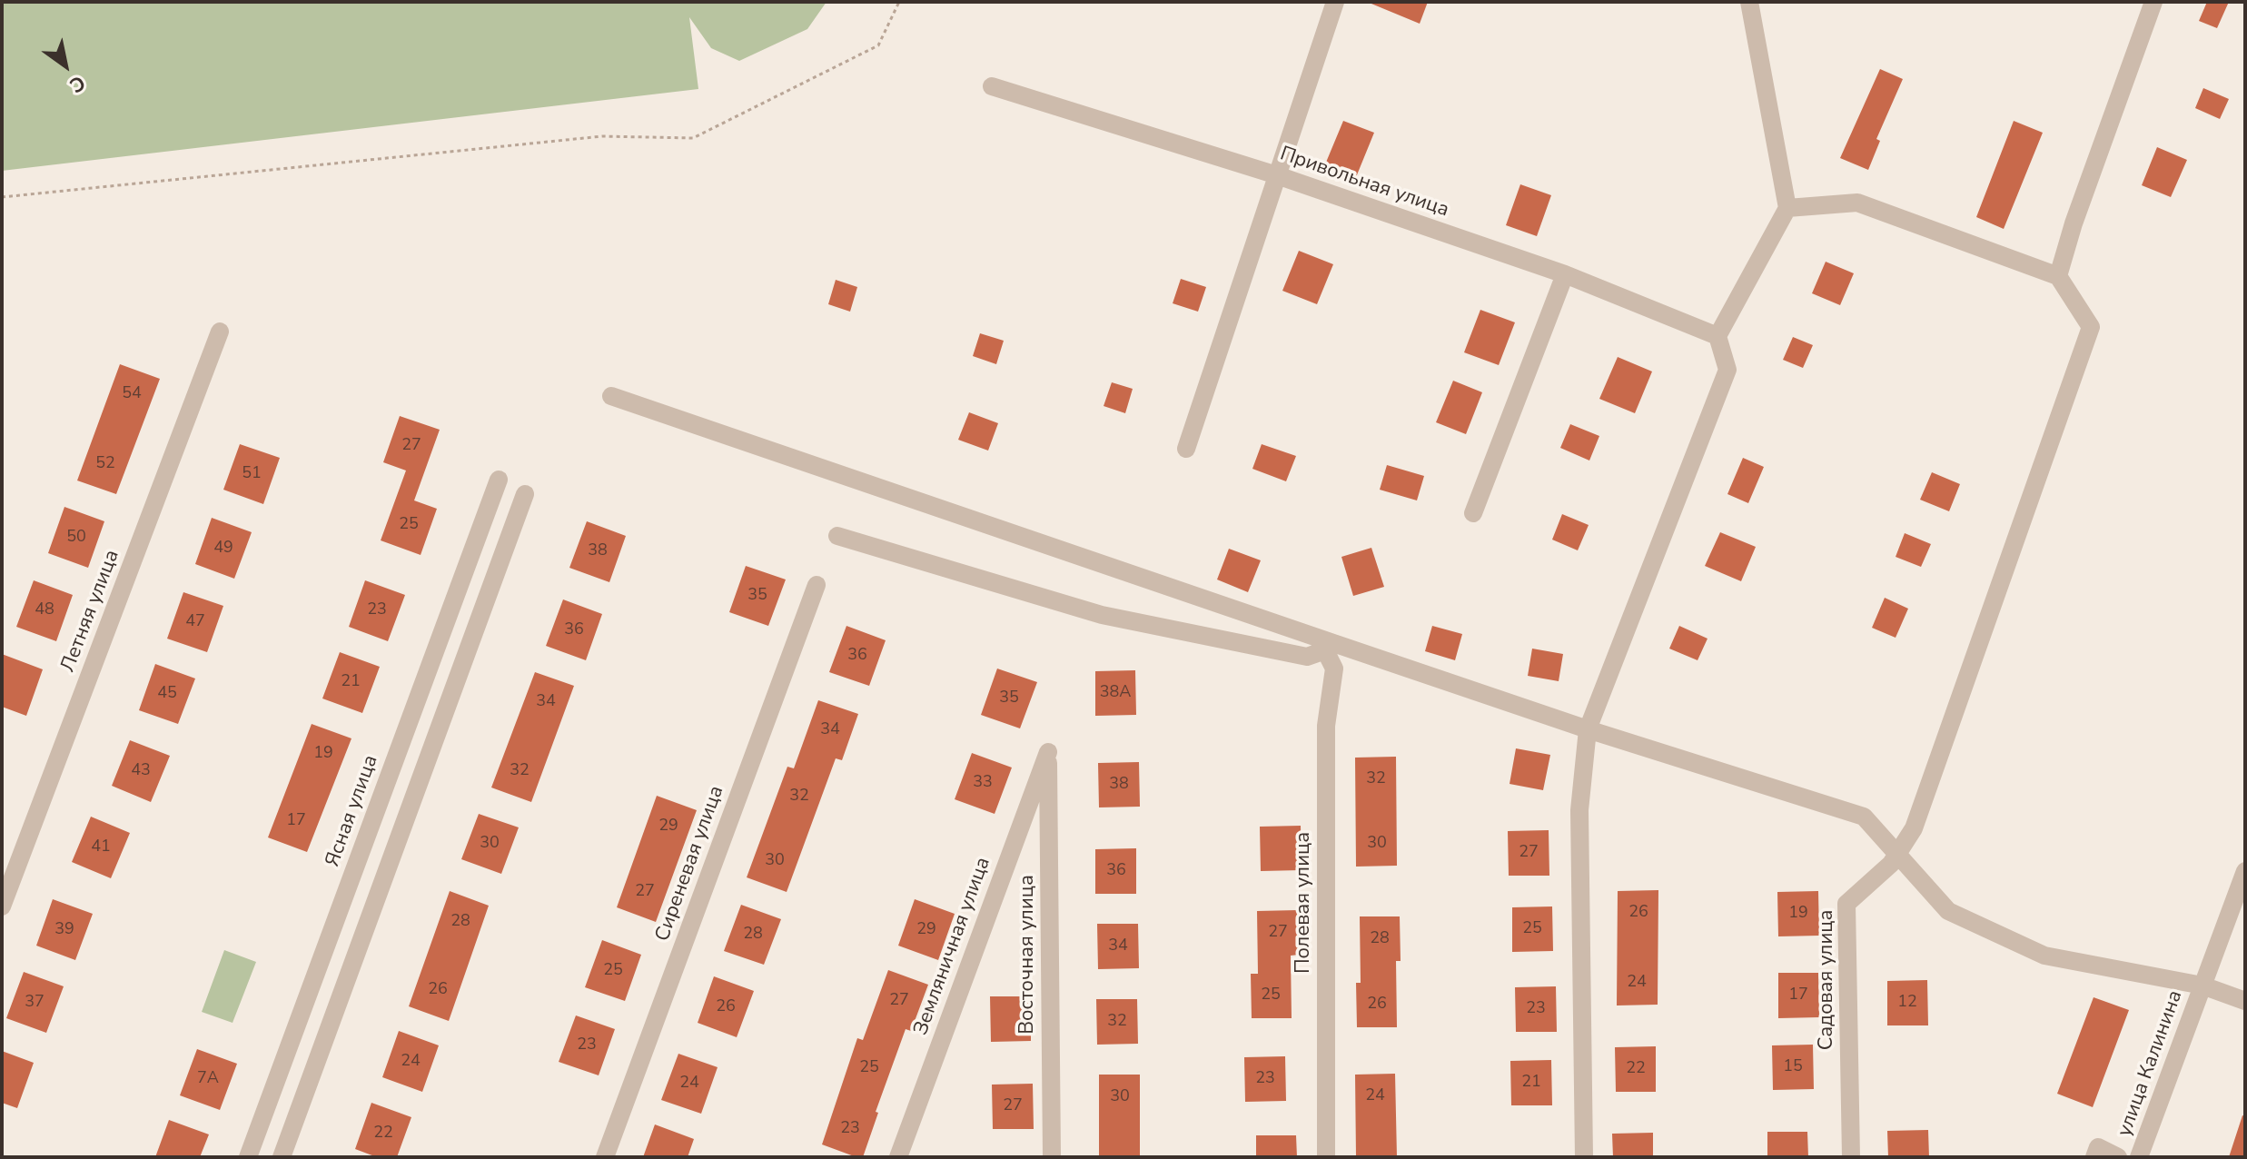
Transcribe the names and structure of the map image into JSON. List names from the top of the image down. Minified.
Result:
{"streets":{"street":["Привольная улица","Летняя улица","Ясная улица","Сиреневая улица","Полевая улица","Земляничная улица","Восточная улица","Садовая улица","улица Калинина"]},"crossings":[["Земляничная улица","Восточная улица"]],"house_numbers":["54","27","52","51","25","50","49","38","35","48","23","47","36","36","21","38А","45","35","34","34","19","43","32","32","33","38","32","17","29","30","30","41","27","30","36","27","26","19","28","25","39","29","27","28","28","34","25","24","26","25","17","27","37","12","26","26","23","32","23","24","15","25","22","7А","23","21","24","24","30","27","23","22"],"north":"bottom right"}
